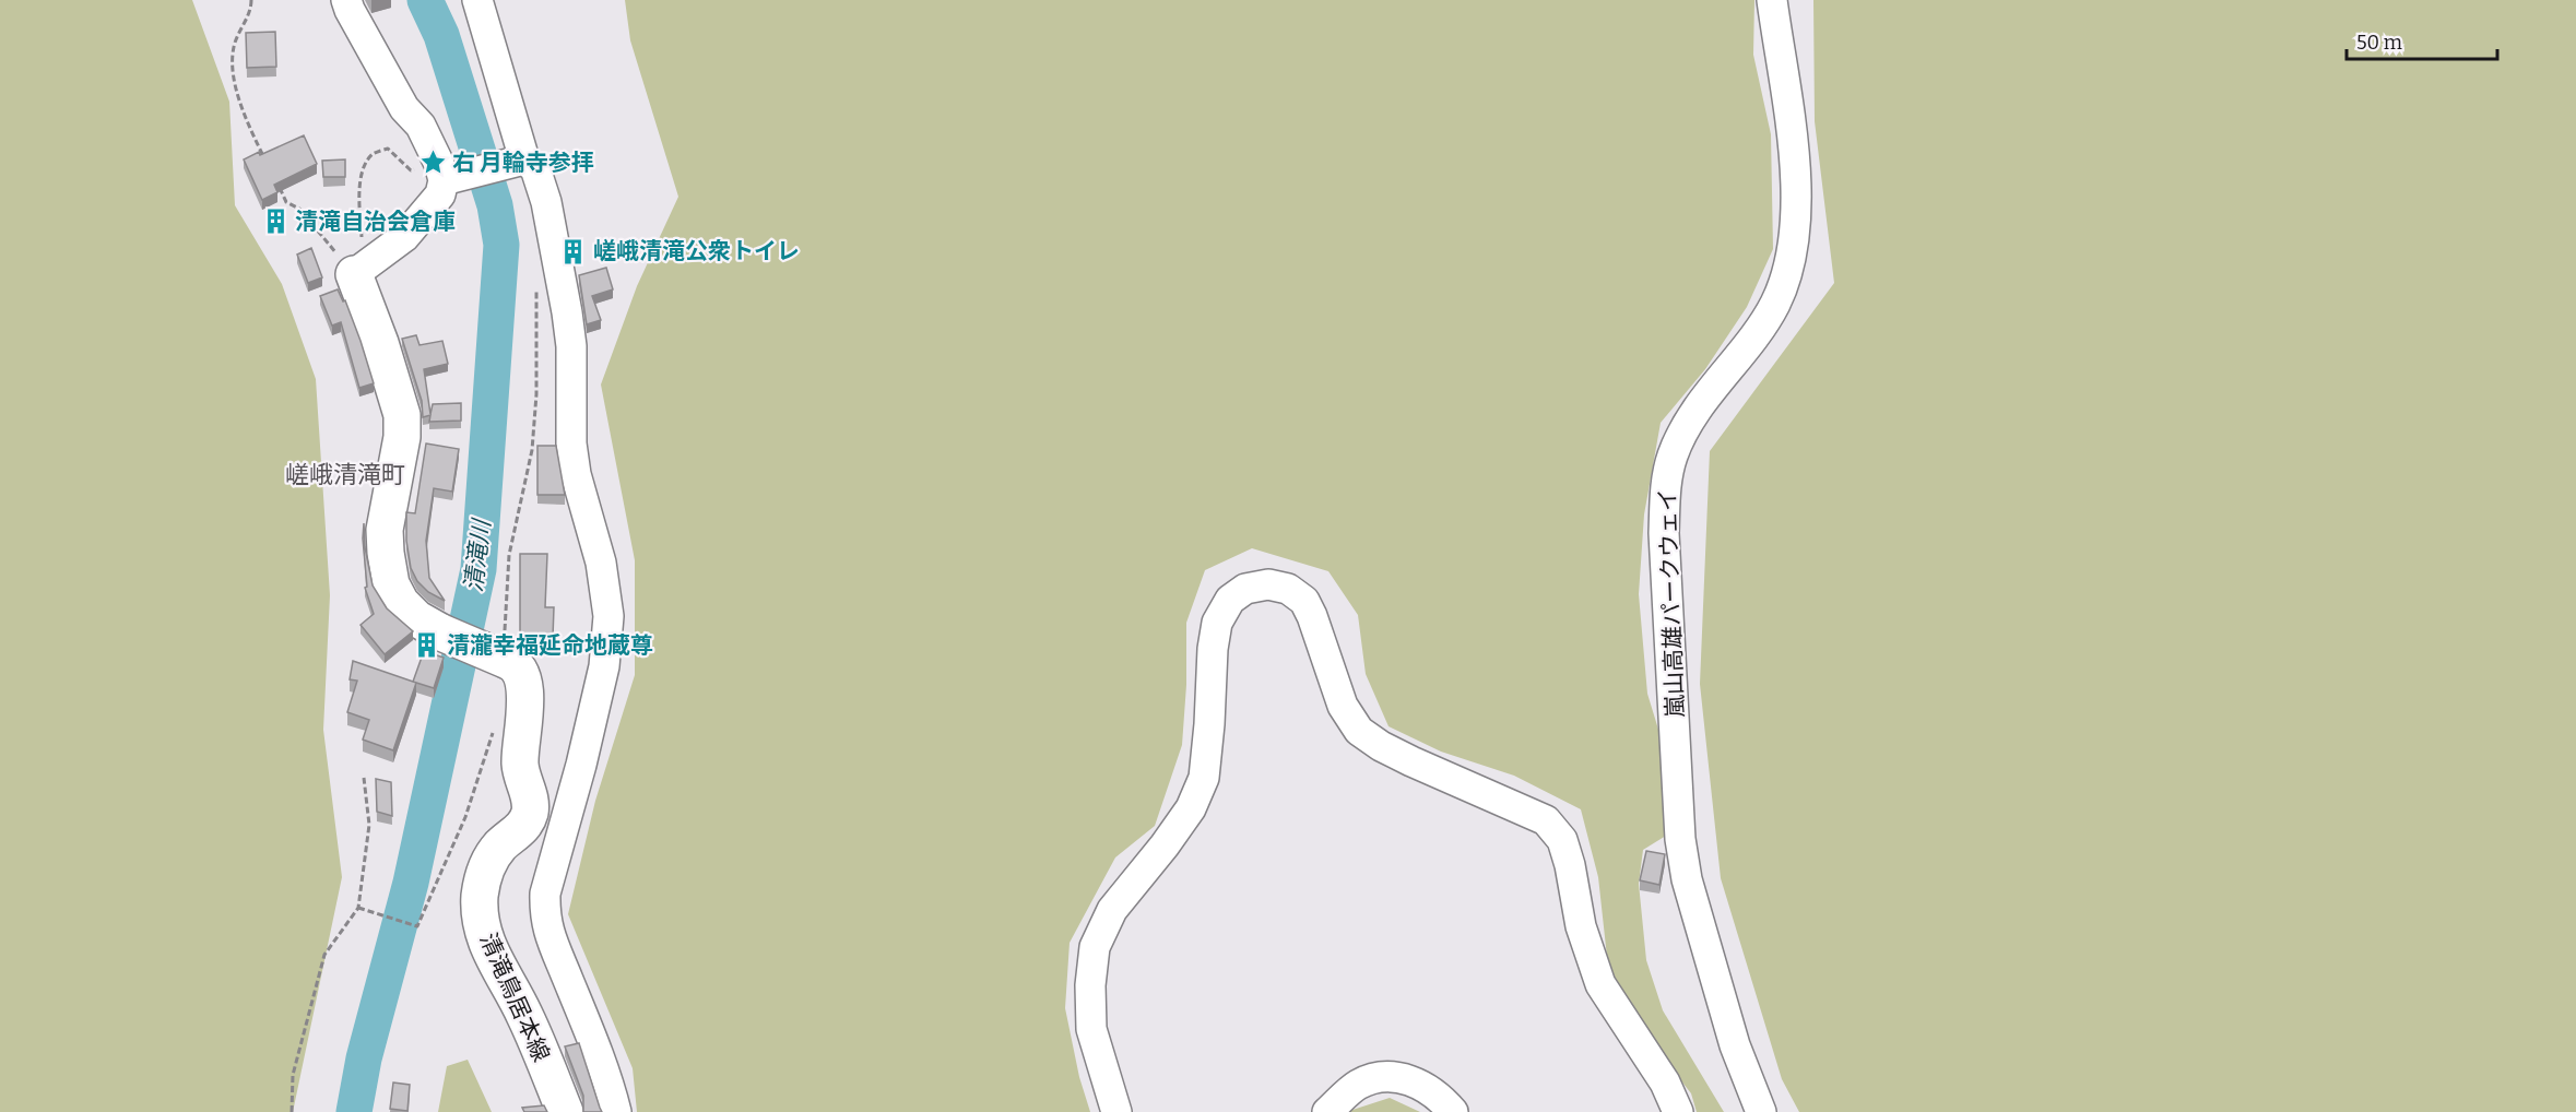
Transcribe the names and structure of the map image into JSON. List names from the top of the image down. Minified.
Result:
{"streets":{"main road":["清滝鳥居本線"],"street":["嵐山高雄パークウェイ"]},"districts":["嵯峨清滝町"],"water":["清滝川"],"places":{"place":["右 月輪寺参拝"],"building":["清滝自治会倉庫","嵯峨清滝公衆トイレ","清瀧幸福延命地蔵尊"]},"scale_bar":"50 m"}
